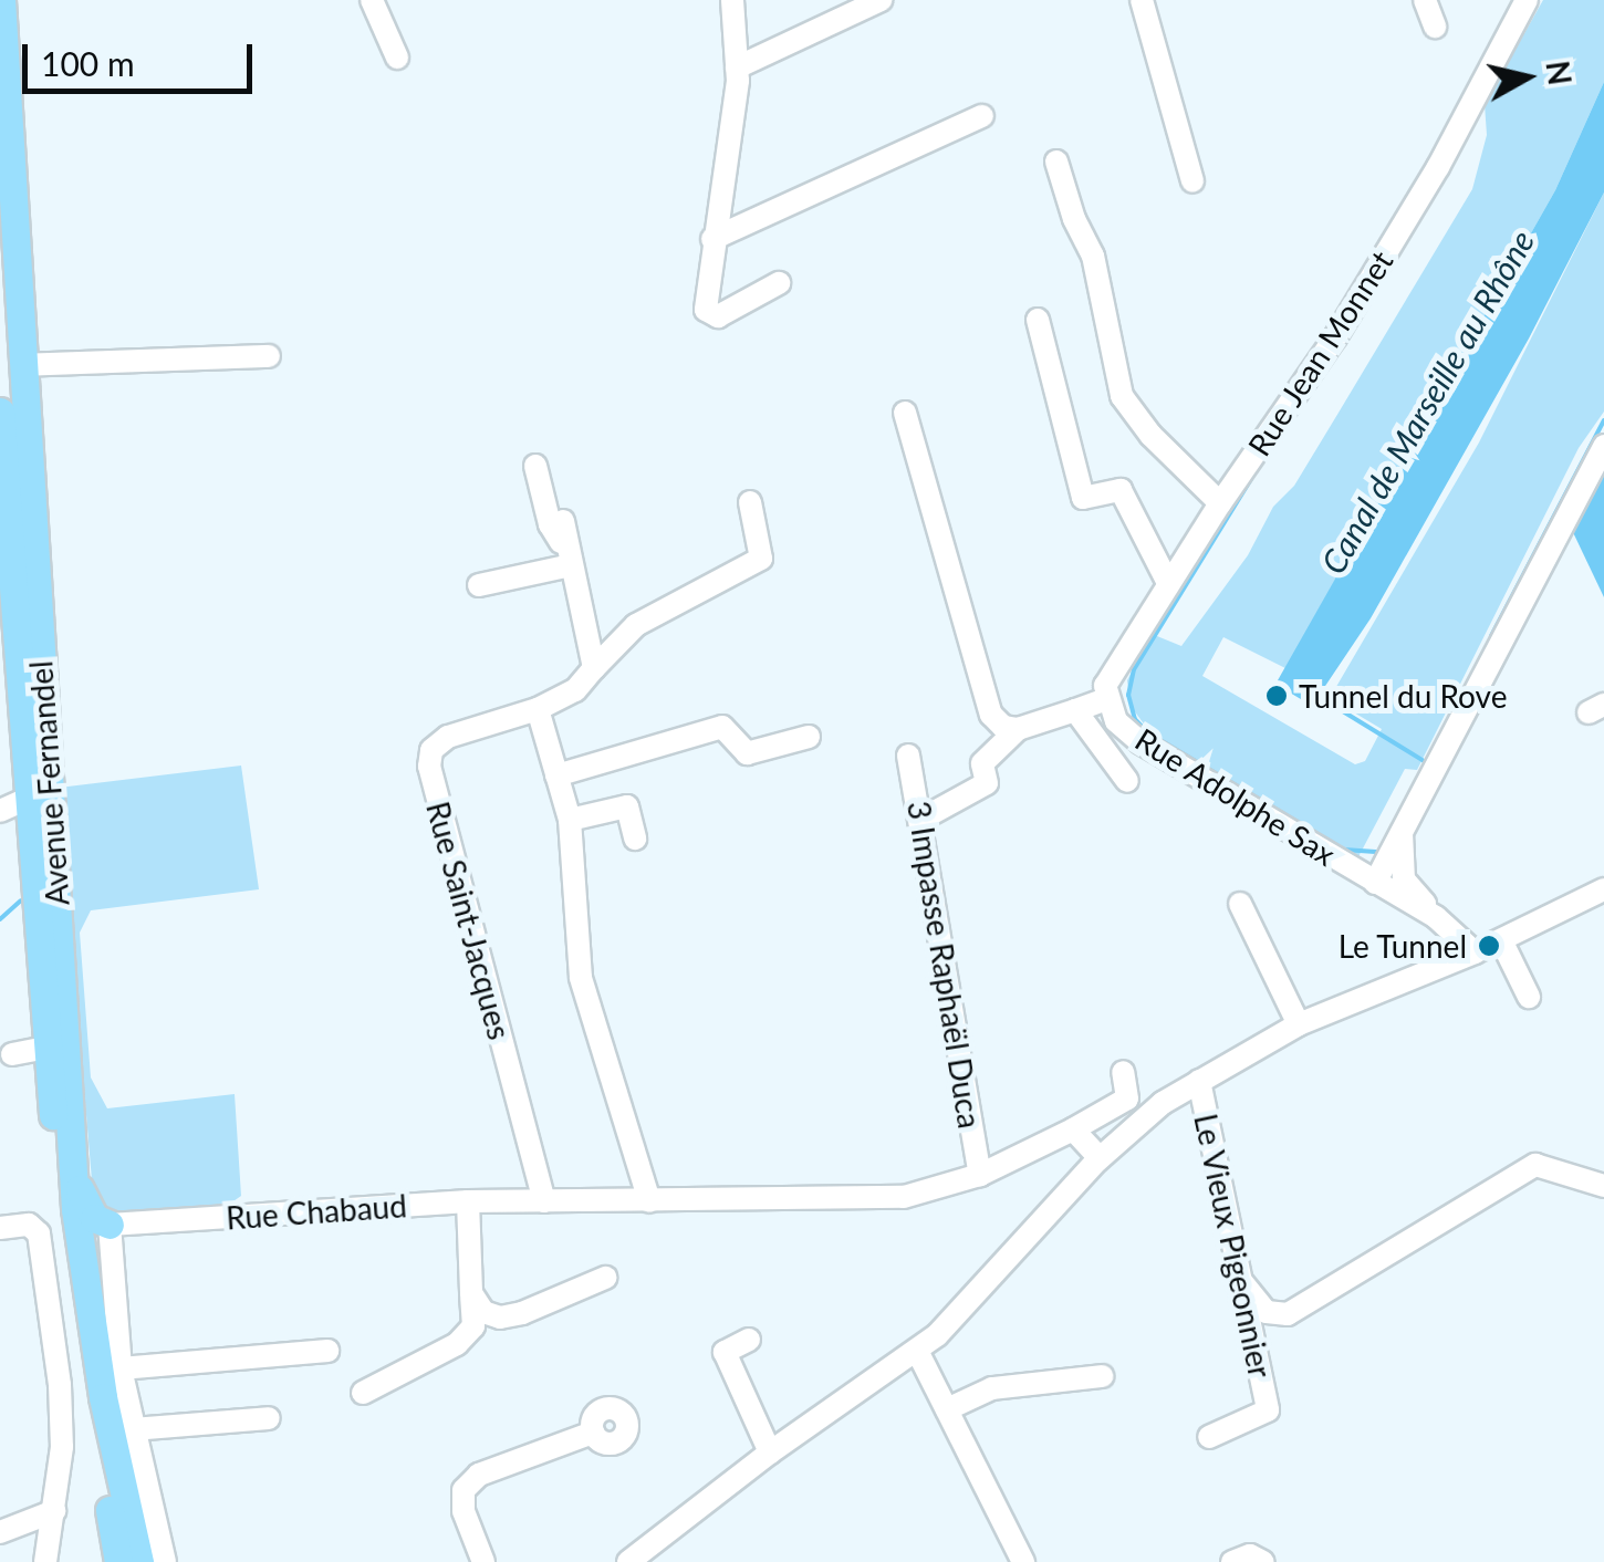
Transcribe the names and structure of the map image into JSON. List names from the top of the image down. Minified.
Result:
{"streets":{"main road":["Avenue Fernandel"],"street":["Rue Jean Monnet","Rue Adolphe Sax","Rue Saint-Jacques","3 Impasse Raphaël Duca","Rue Chabaud","Le Vieux Pigeonnier"]},"crossings":[["Rue Jean Monnet","Rue Adolphe Sax"],["Rue Saint-Jacques","Rue Chabaud"],["3 Impasse Raphaël Duca","Rue Chabaud"]],"water":["Canal de Marseille au Rhône"],"places":["Tunnel du Rove","Le Tunnel"],"scale_bar":"100 m","north":"right"}
